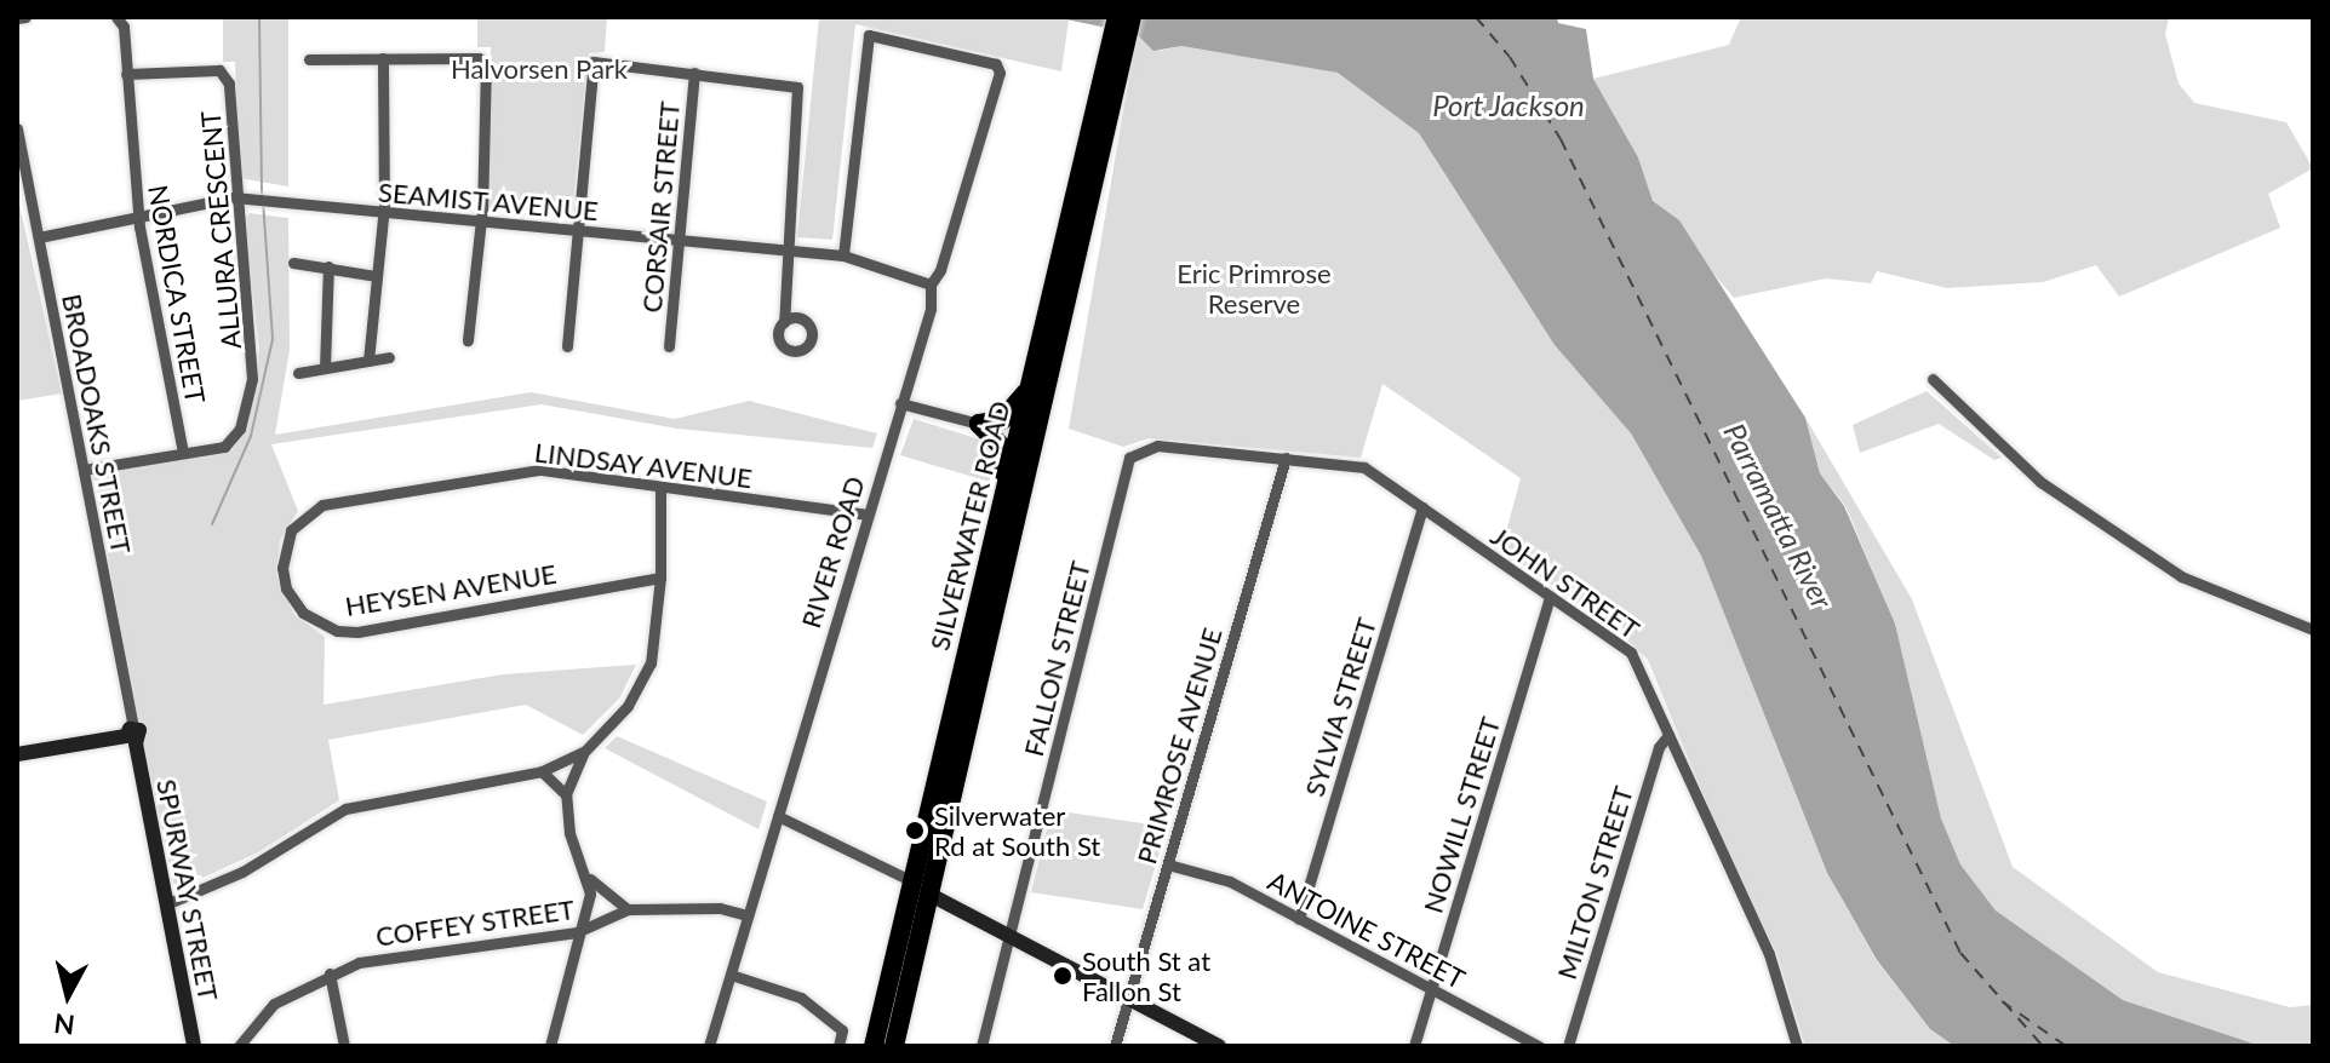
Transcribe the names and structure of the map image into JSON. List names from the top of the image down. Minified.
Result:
{"streets":{"highway":["SILVERWATER ROAD"],"street":["SEAMIST AVENUE","CORSAIR STREET","ALLURA CRESCENT","NORDICA STREET","BROADOAKS STREET","LINDSAY AVENUE","RIVER ROAD","JOHN STREET","HEYSEN AVENUE","FALLON STREET","SYLVIA STREET","PRIMROSE AVENUE","NOWILL STREET","MILTON STREET","SPURWAY STREET","COFFEY STREET","ANTOINE STREET"]},"crossings":[["SEAMIST AVENUE","CORSAIR STREET"],["SEAMIST AVENUE","ALLURA CRESCENT"],["SEAMIST AVENUE","NORDICA STREET"],["SEAMIST AVENUE","BROADOAKS STREET"],["SEAMIST AVENUE","RIVER ROAD"],["ALLURA CRESCENT","NORDICA STREET"],["ALLURA CRESCENT","BROADOAKS STREET"],["BROADOAKS STREET","SPURWAY STREET"],["LINDSAY AVENUE","RIVER ROAD"],["LINDSAY AVENUE","HEYSEN AVENUE"],["RIVER ROAD","COFFEY STREET"],["JOHN STREET","FALLON STREET"],["JOHN STREET","SYLVIA STREET"],["JOHN STREET","PRIMROSE AVENUE"],["JOHN STREET","NOWILL STREET"],["JOHN STREET","MILTON STREET"],["SYLVIA STREET","ANTOINE STREET"],["PRIMROSE AVENUE","ANTOINE STREET"],["NOWILL STREET","ANTOINE STREET"]],"water":["Port Jackson","Parramatta River"],"parks":["Halvorsen Park","Eric Primrose Reserve"],"places":["Silverwater Rd at South St","South St at Fallon St"],"north":"bottom"}
